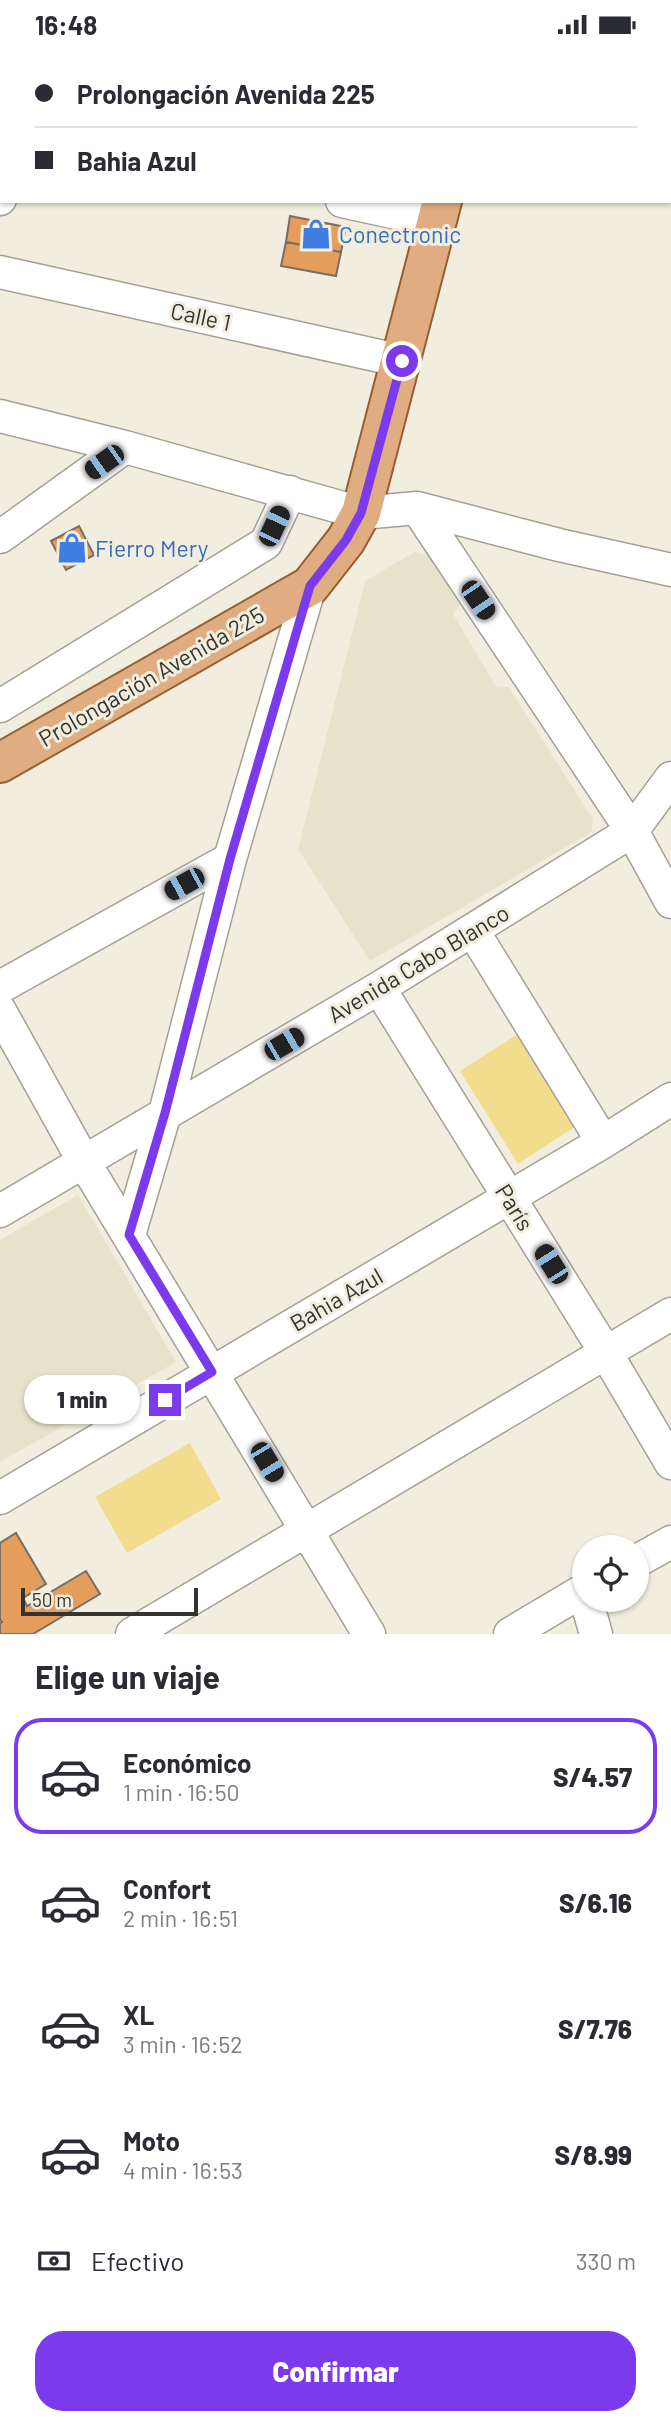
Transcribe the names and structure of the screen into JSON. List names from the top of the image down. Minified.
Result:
{"streets":{"main road":["Prolongación Avenida 225"],"street":["Calle 1","Avenida Cabo Blanco","París","Bahia Azul"]},"crossings":[["Calle 1","Prolongación Avenida 225"],["Avenida Cabo Blanco","París"],["París","Bahia Azul"]],"places":{"shop":["Conectronic","Fierro Mery"]},"scale_bar":"50 m","page":{"status":"16:48","banner":["Prolongación Avenida 225","Bahia Azul"],"bubble":"1 min","scale":"50 m","heading":"Elige un viaje","list":[{"name":"Económico","note":"1 min · 16:50","value":"S/4.57"},{"name":"Confort","note":"2 min · 16:51","value":"S/6.16"},{"name":"XL","note":"3 min · 16:52","value":"S/7.76"},{"name":"Moto","note":"4 min · 16:53","value":"S/8.99"}],"pay":["Efectivo","330 m"],"buttons":"Confirmar"}}
